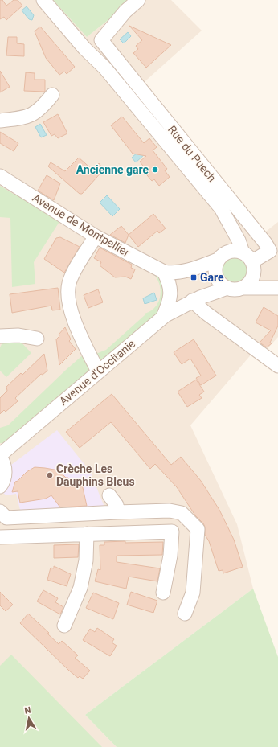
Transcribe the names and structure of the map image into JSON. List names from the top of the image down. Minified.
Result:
{"streets":{"street":["Rue du Puech","Avenue de Montpellier","Avenue d'Occitanie"]},"crossings":[["Avenue de Montpellier","Avenue d'Occitanie"]],"places":{"other":["Ancienne gare","Crèche Les Dauphins Bleus"],"transit":["Gare"]},"north":"top"}
